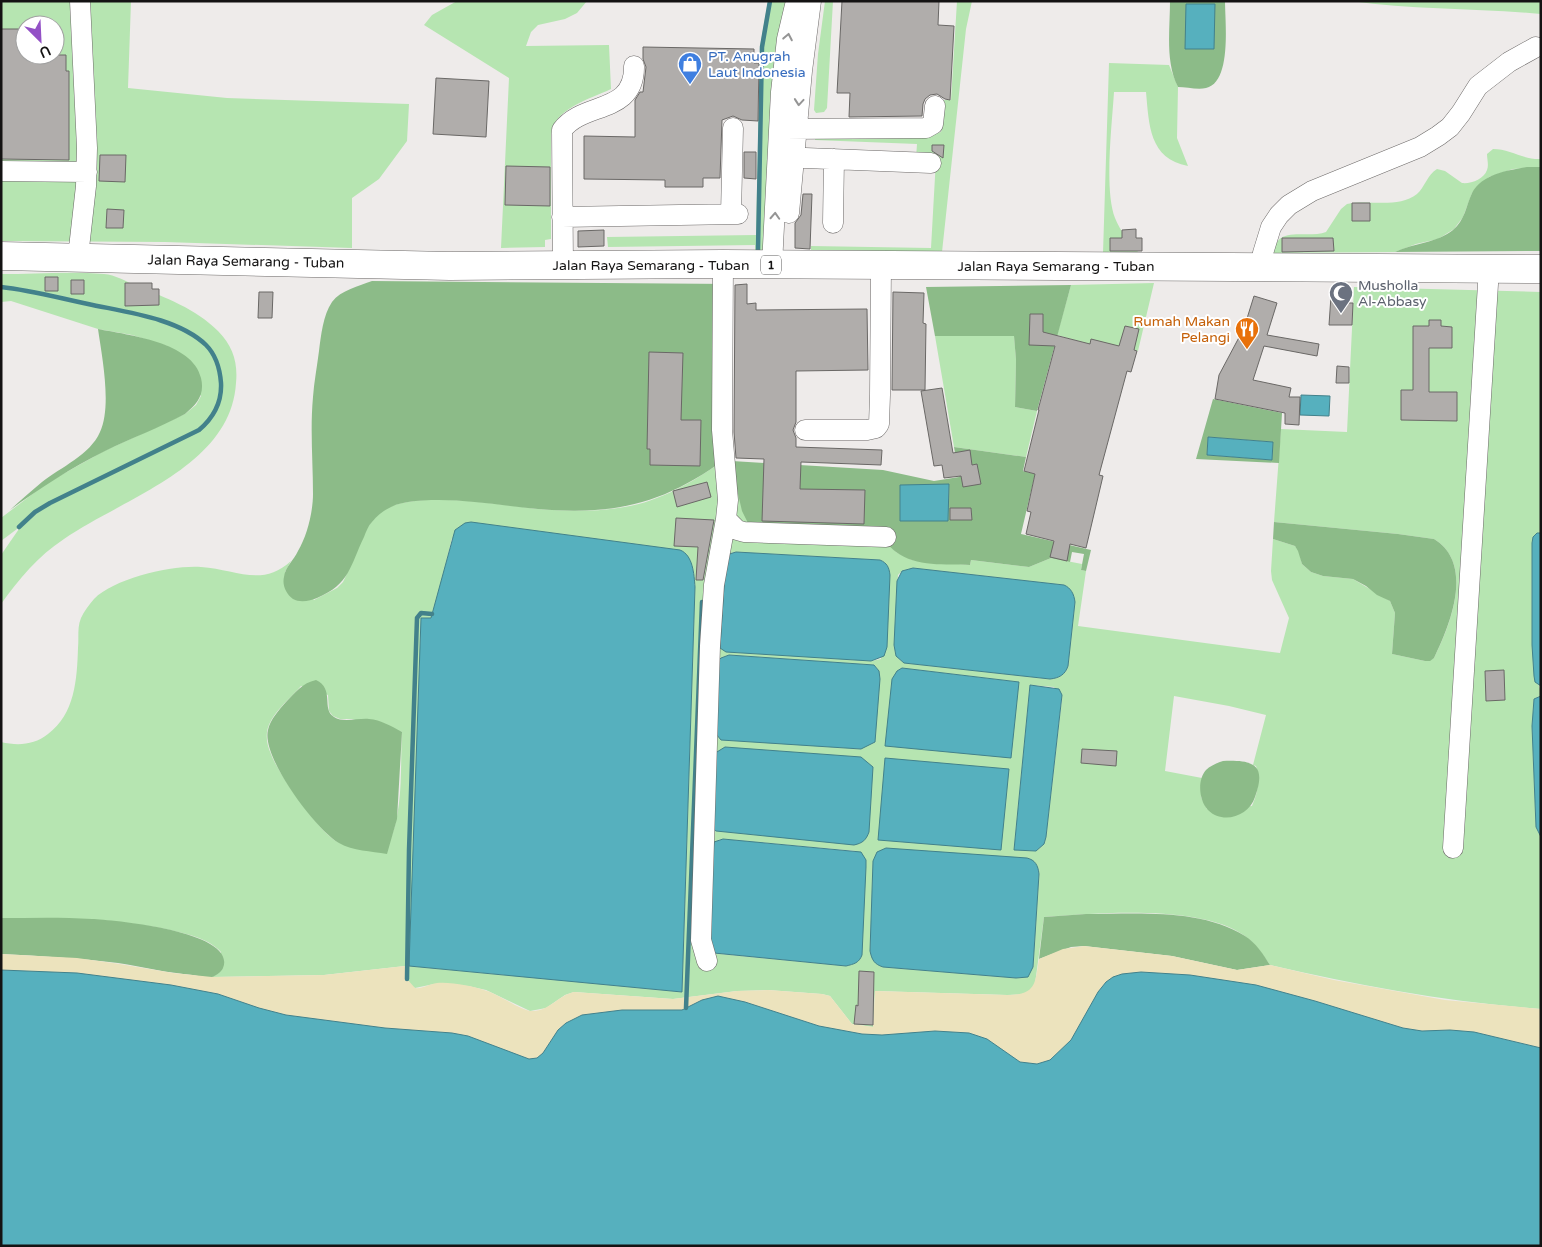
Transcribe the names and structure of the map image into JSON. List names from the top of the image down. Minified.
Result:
{"streets":{"highway":["Jalan Raya Semarang - Tuban","1"]},"places":{"shop":["PT. Anugrah Laut Indonesia"],"mosque":["Musholla Al-Abbasy"],"restaurant":["Rumah Makan Pelangi"]},"north":"bottom right"}
